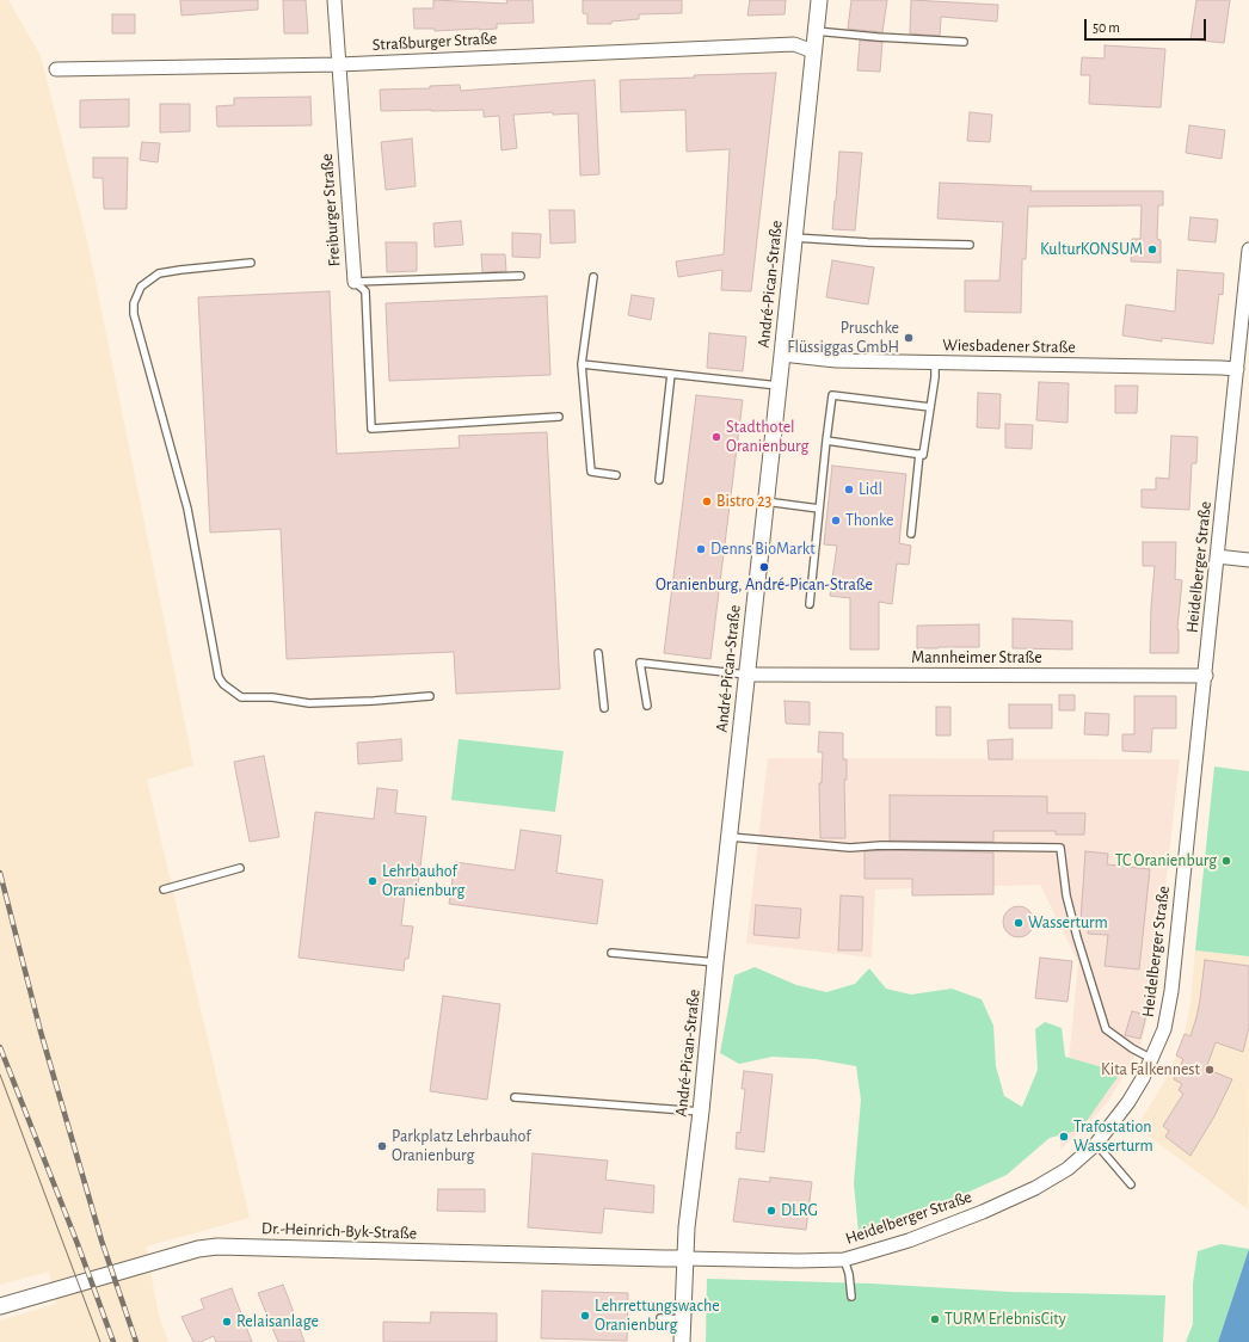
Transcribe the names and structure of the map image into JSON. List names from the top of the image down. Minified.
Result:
{"streets":{"street":["Straßburger Straße","Freiburger Straße","André-Pican-Straße","Wiesbadener Straße","Heidelberger Straße","Mannheimer Straße","Dr.-Heinrich-Byk-Straße"]},"crossings":[["Straßburger Straße","Freiburger Straße"],["Straßburger Straße","André-Pican-Straße"],["André-Pican-Straße","Wiesbadener Straße"],["André-Pican-Straße","Heidelberger Straße"],["André-Pican-Straße","Mannheimer Straße"],["André-Pican-Straße","Dr.-Heinrich-Byk-Straße"],["Wiesbadener Straße","Heidelberger Straße"],["Heidelberger Straße","Mannheimer Straße"],["Heidelberger Straße","Dr.-Heinrich-Byk-Straße"]],"places":["KulturKONSUM","Pruschke Flüssiggas GmbH","Stadthotel Oranienburg","Lidl","Bistro 23","Thonke","Denns BioMarkt","Oranienburg, André-Pican-Straße","TC Oranienburg","Lehrbauhof Oranienburg","Wasserturm","Kita Falkennest","Trafostation Wasserturm","Parkplatz Lehrbauhof Oranienburg","DLRG","Lehrrettungswache Oranienburg","TURM ErlebnisCity","Relaisanlage"],"scale_bar":"50 m"}
